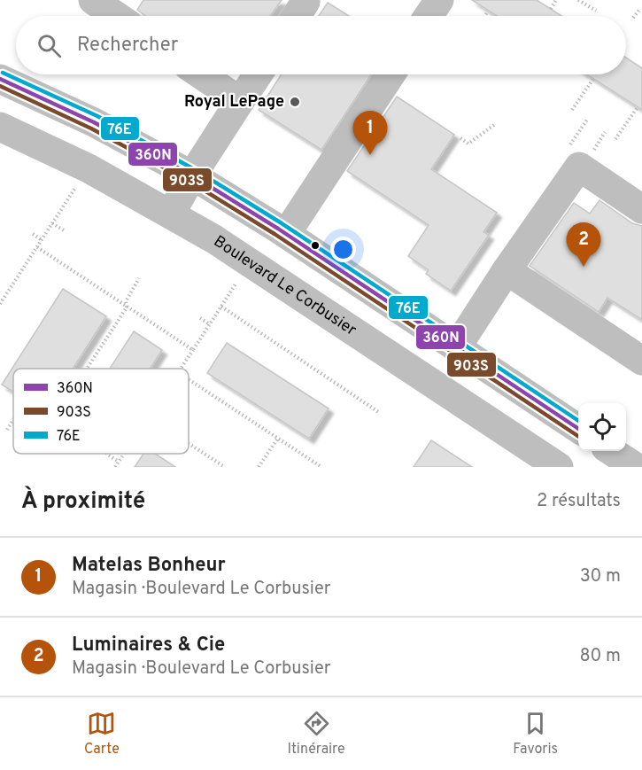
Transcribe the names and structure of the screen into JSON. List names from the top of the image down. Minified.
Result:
{"streets":{"street":["Boulevard Le Corbusier"]},"places":["Royal LePage"],"lines":["transit line 76E","transit line 360N","transit line 903S"],"legend":["360N","903S","76E"],"page":{"search":"Rechercher","pins":["1","2"],"heading":["À proximité","2 résultats"],"list":[{"mark":"1","name":"Matelas Bonheur","note":"Magasin · Boulevard Le Corbusier","value":"30 m"},{"mark":"2","name":"Luminaires & Cie","note":"Magasin · Boulevard Le Corbusier","value":"80 m"}],"nav":["Carte","Itinéraire","Favoris"]}}
